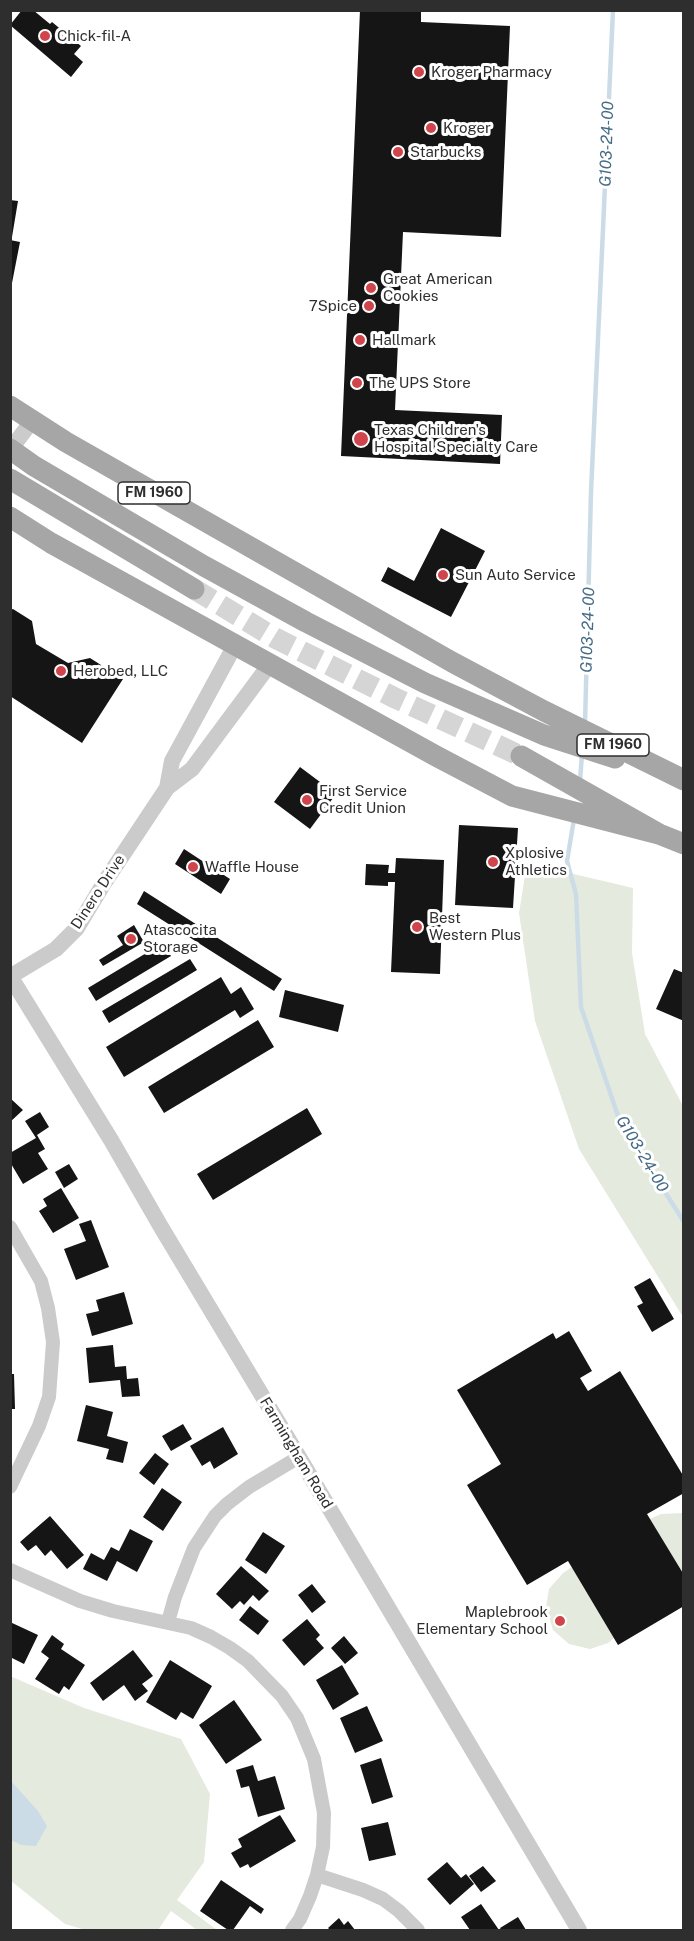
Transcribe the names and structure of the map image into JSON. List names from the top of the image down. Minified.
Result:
{"streets":{"main road":["FM 1960"],"street":["Dinero Drive","Farmingham Road"]},"crossings":[["Dinero Drive","Farmingham Road"]],"water":["G103-24-00"],"places":["Chick-fil-A","Kroger Pharmacy","Kroger","Starbucks","Great American Cookies","7Spice","Hallmark","The UPS Store","Texas Children's Hospital Specialty Care","Sun Auto Service","Herobed, LLC","First Service Credit Union","Xplosive Athletics","Waffle House","Best Western Plus","Atascocita Storage","Maplebrook Elementary School"]}
